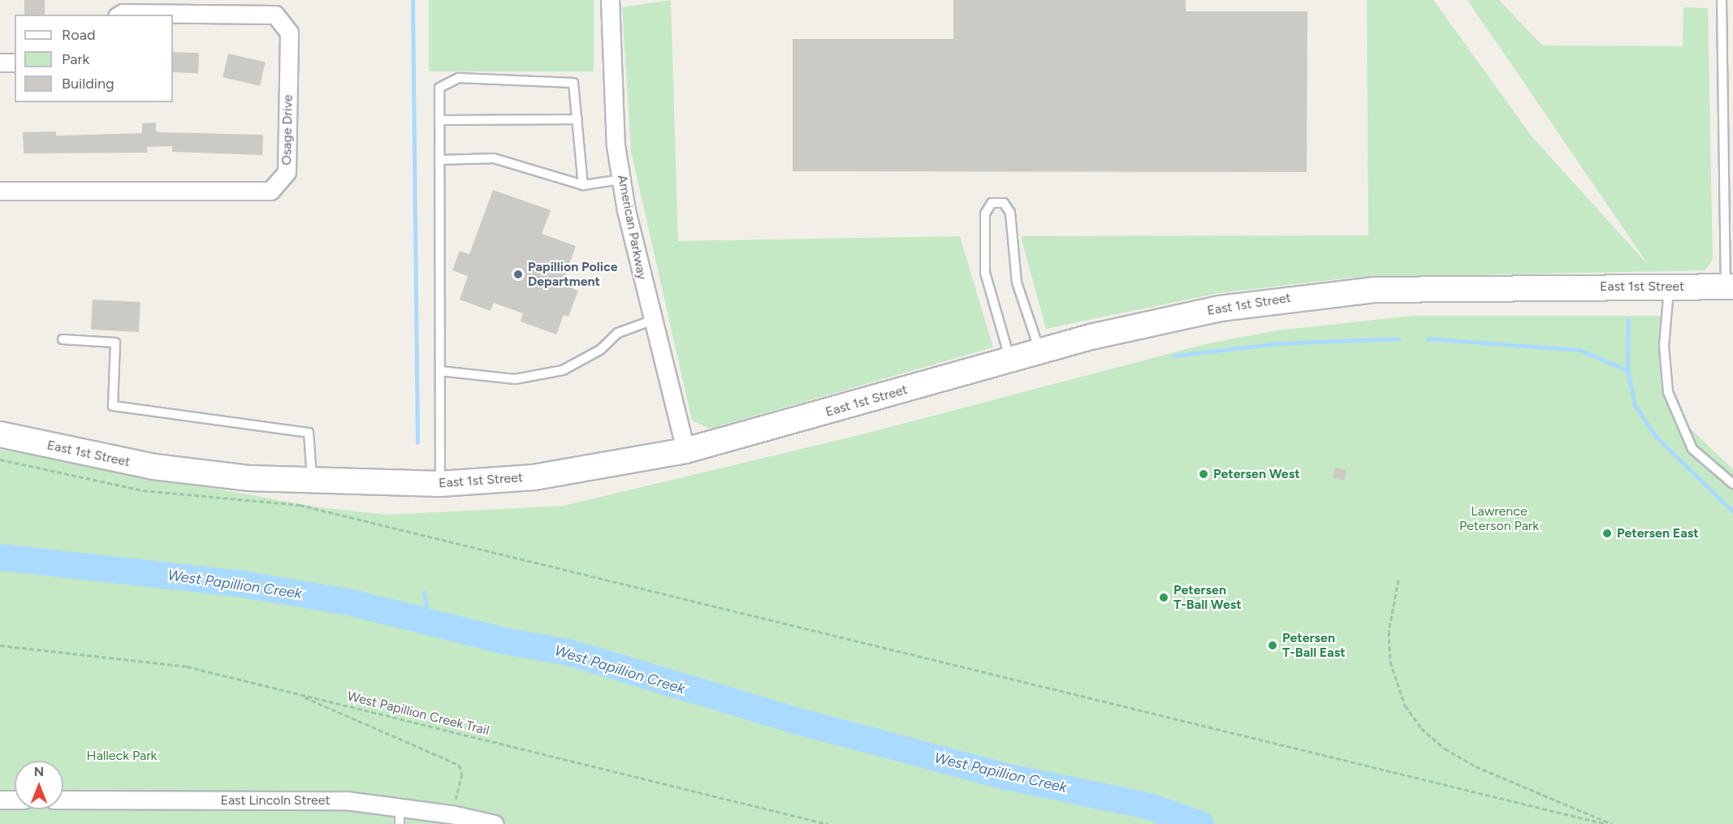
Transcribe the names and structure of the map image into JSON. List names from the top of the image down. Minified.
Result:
{"streets":{"main road":["East 1st Street"],"street":["Osage Drive","American Parkway","East Lincoln Street"],"path":["West Papillion Creek Trail"]},"crossings":[["American Parkway","East 1st Street"]],"water":["West Papillion Creek"],"parks":["Lawrence Peterson Park","Halleck Park"],"places":["Papillion Police Department","Petersen West","Petersen East","Petersen T-Ball West","Petersen T-Ball East"],"legend":["Road","Park","Building"],"north":"top"}
